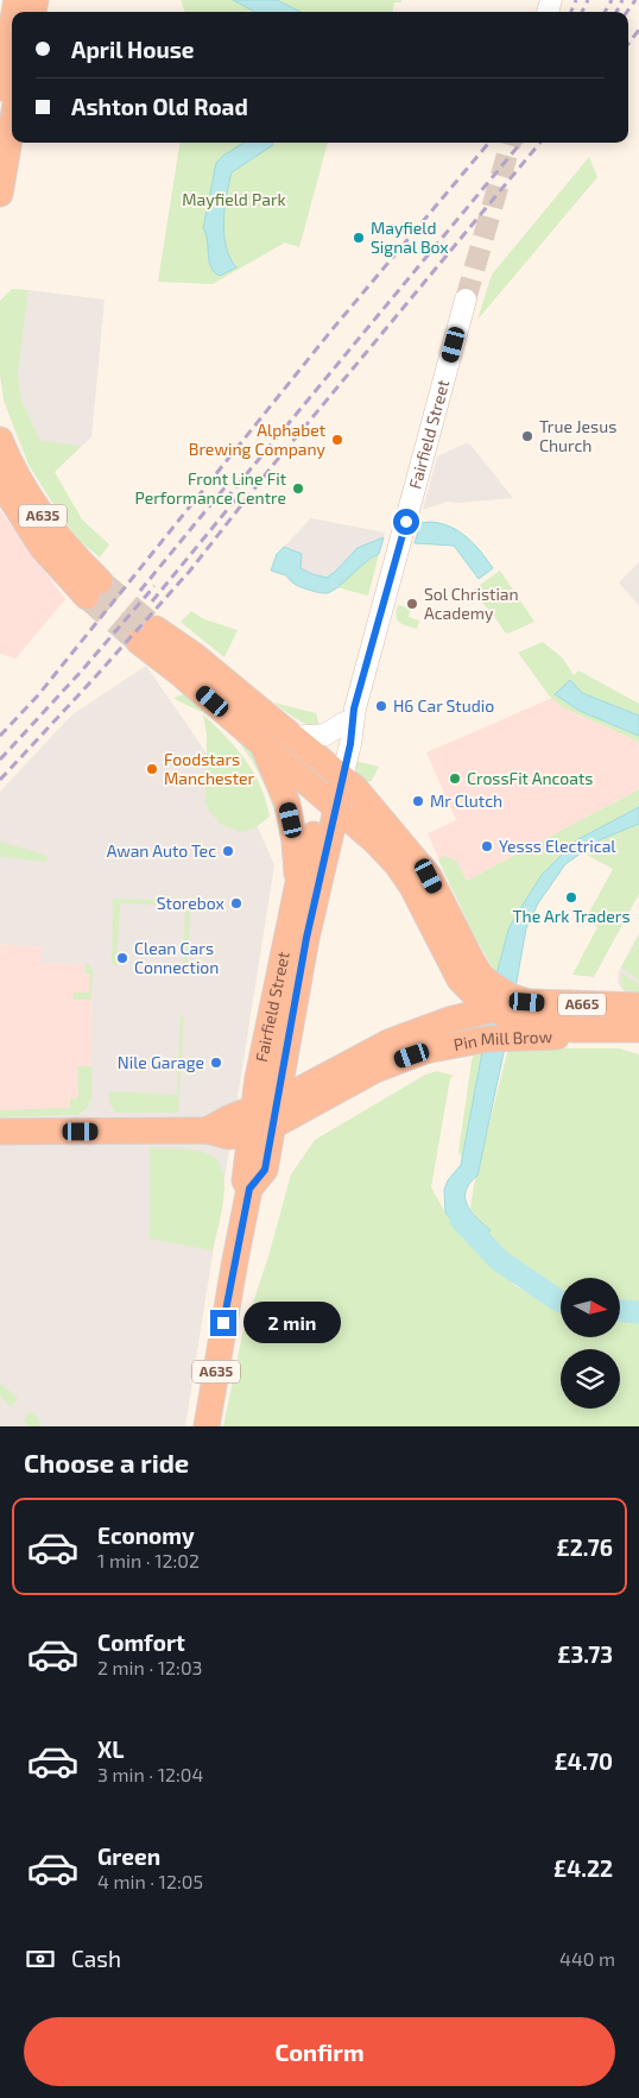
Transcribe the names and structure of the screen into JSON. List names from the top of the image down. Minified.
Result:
{"streets":{"highway":["Fairfield Street","A635","A665","Pin Mill Brow"]},"crossings":[["Fairfield Street","A635"],["Fairfield Street","Pin Mill Brow"],["A635","A665"],["A635","Pin Mill Brow"],["A665","Pin Mill Brow"]],"parks":["Mayfield Park"],"places":["Mayfield Signal Box","True Jesus Church","Alphabet Brewing Company","Front Line Fit Performance Centre","Sol Christian Academy","H6 Car Studio","Foodstars Manchester","CrossFit Ancoats","Mr Clutch","Yesss Electrical","Awan Auto Tec","The Ark Traders","Storebox","Clean Cars Connection","Nile Garage"],"north":"right","page":{"banner":["April House","Ashton Old Road"],"bubble":"2 min","heading":"Choose a ride","list":[{"name":"Economy","note":"1 min · 12:02","value":"£2.76"},{"name":"Comfort","note":"2 min · 12:03","value":"£3.73"},{"name":"XL","note":"3 min · 12:04","value":"£4.70"},{"name":"Green","note":"4 min · 12:05","value":"£4.22"}],"pay":["Cash","440 m"],"buttons":"Confirm"}}
